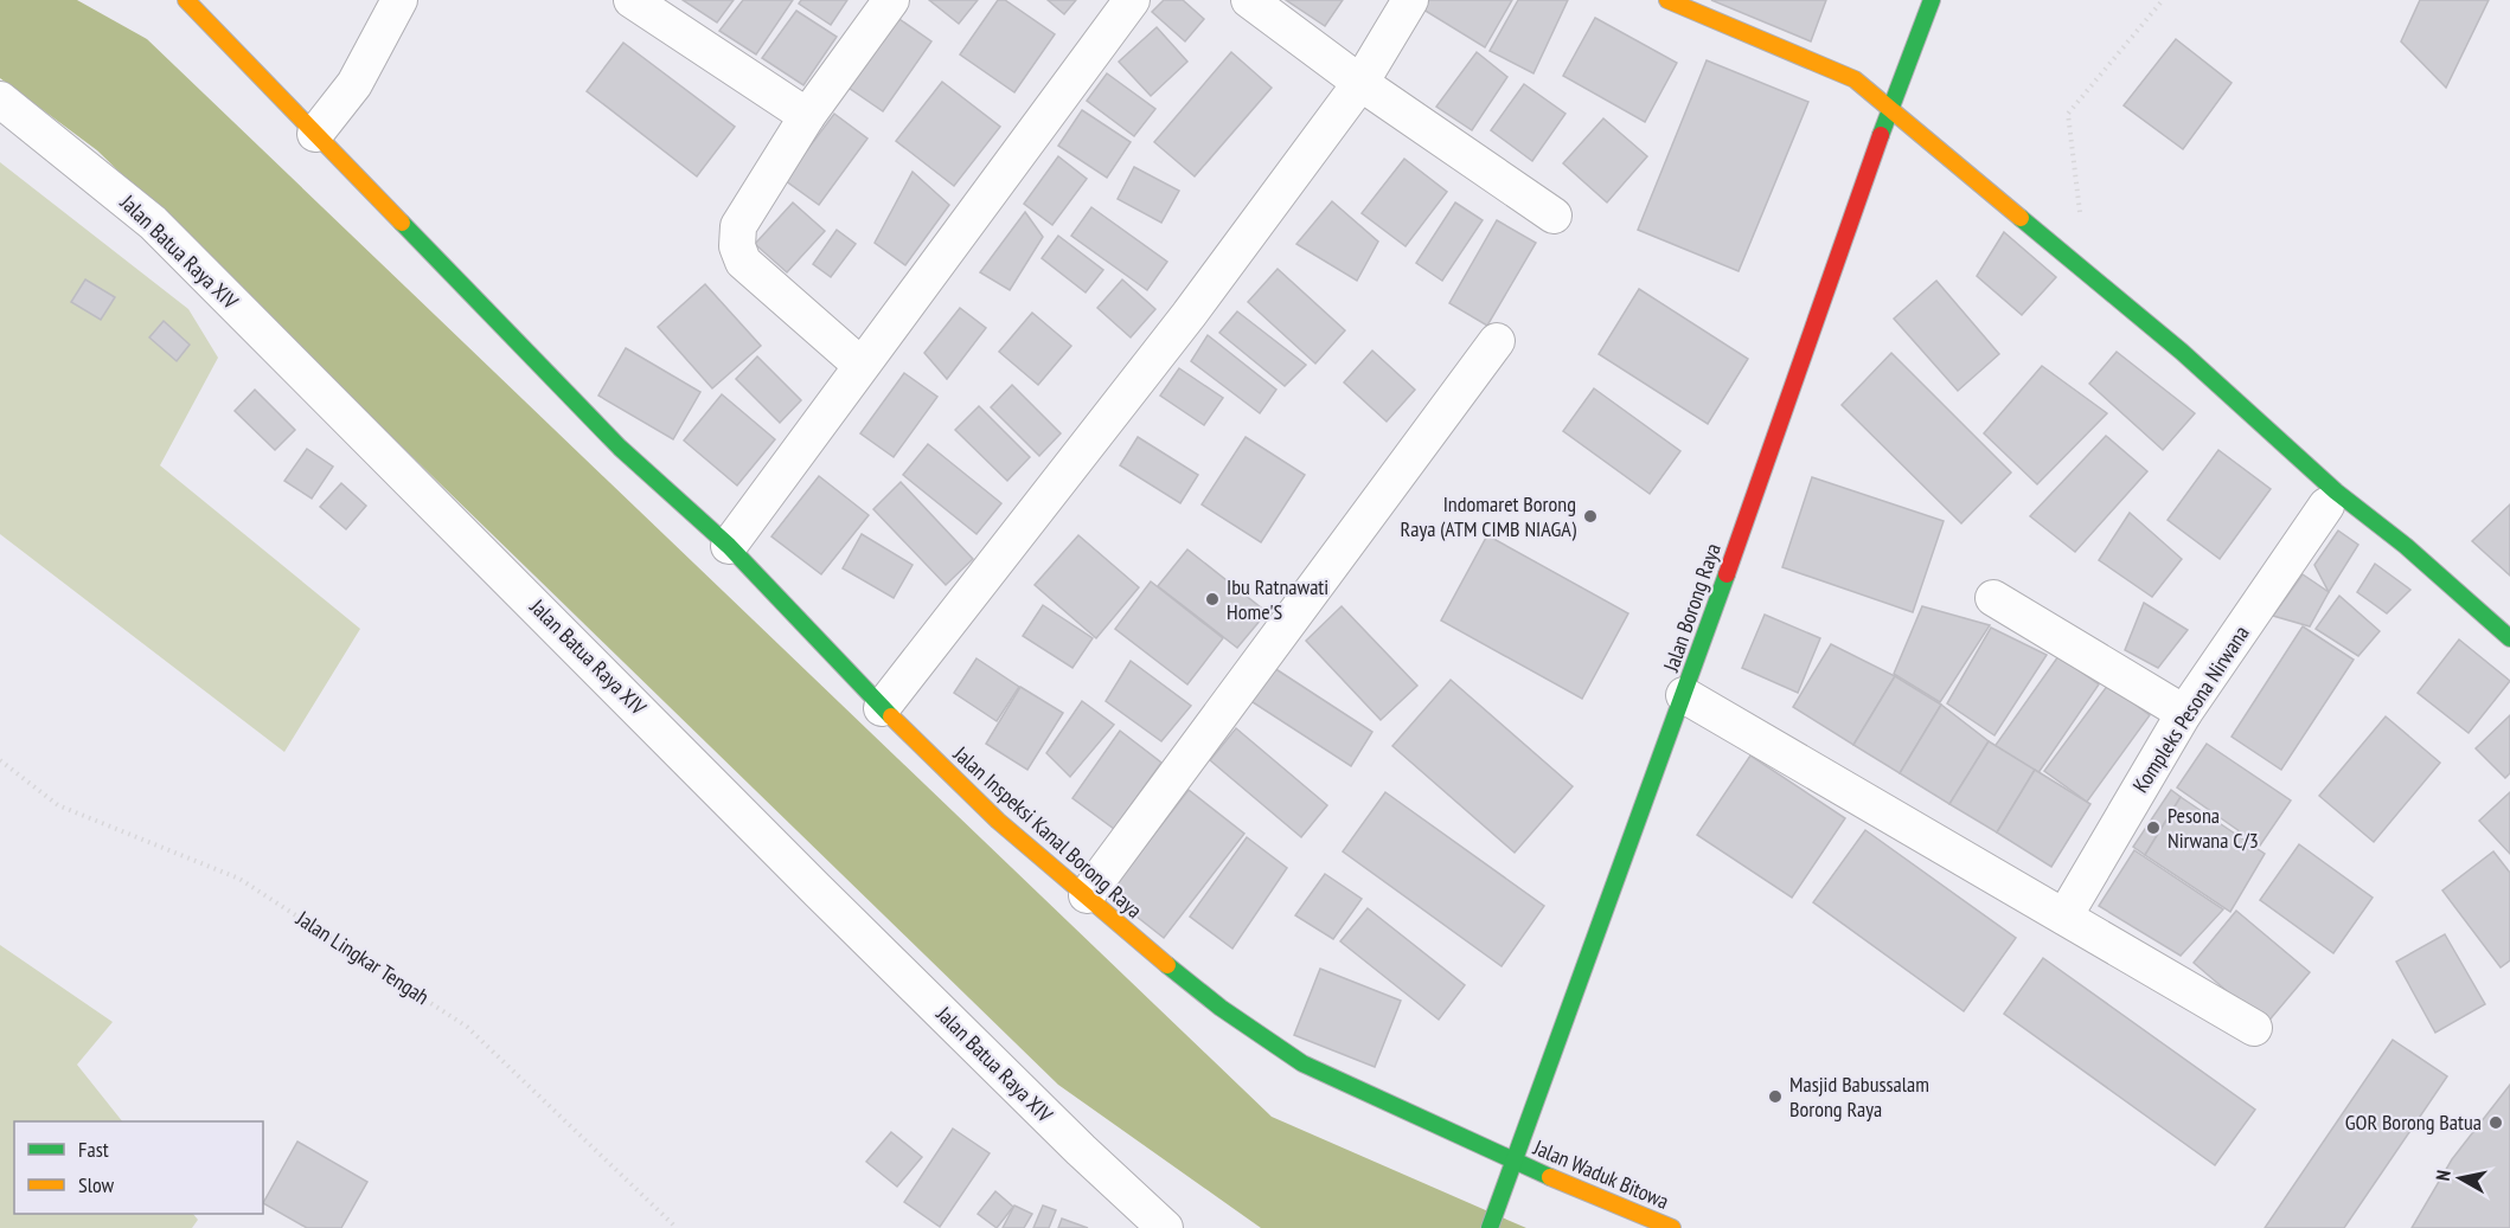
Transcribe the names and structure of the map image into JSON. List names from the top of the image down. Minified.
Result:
{"streets":{"street":["Jalan Batua Raya XIV","Jalan Borong Raya","Kompleks Pesona Nirwana","Jalan Inspeksi Kanal Borong Raya","Jalan Waduk Bitowa"],"path":["Jalan Lingkar Tengah"]},"crossings":[["Jalan Borong Raya","Jalan Inspeksi Kanal Borong Raya"],["Jalan Borong Raya","Jalan Waduk Bitowa"],["Jalan Inspeksi Kanal Borong Raya","Jalan Waduk Bitowa"]],"places":["Indomaret Borong Raya (ATM CIMB NIAGA)","Ibu Ratnawati Home'S","Pesona Nirwana C/3","Masjid Babussalam Borong Raya","GOR Borong Batua"],"legend":["Fast","Slow"],"north":"left"}
